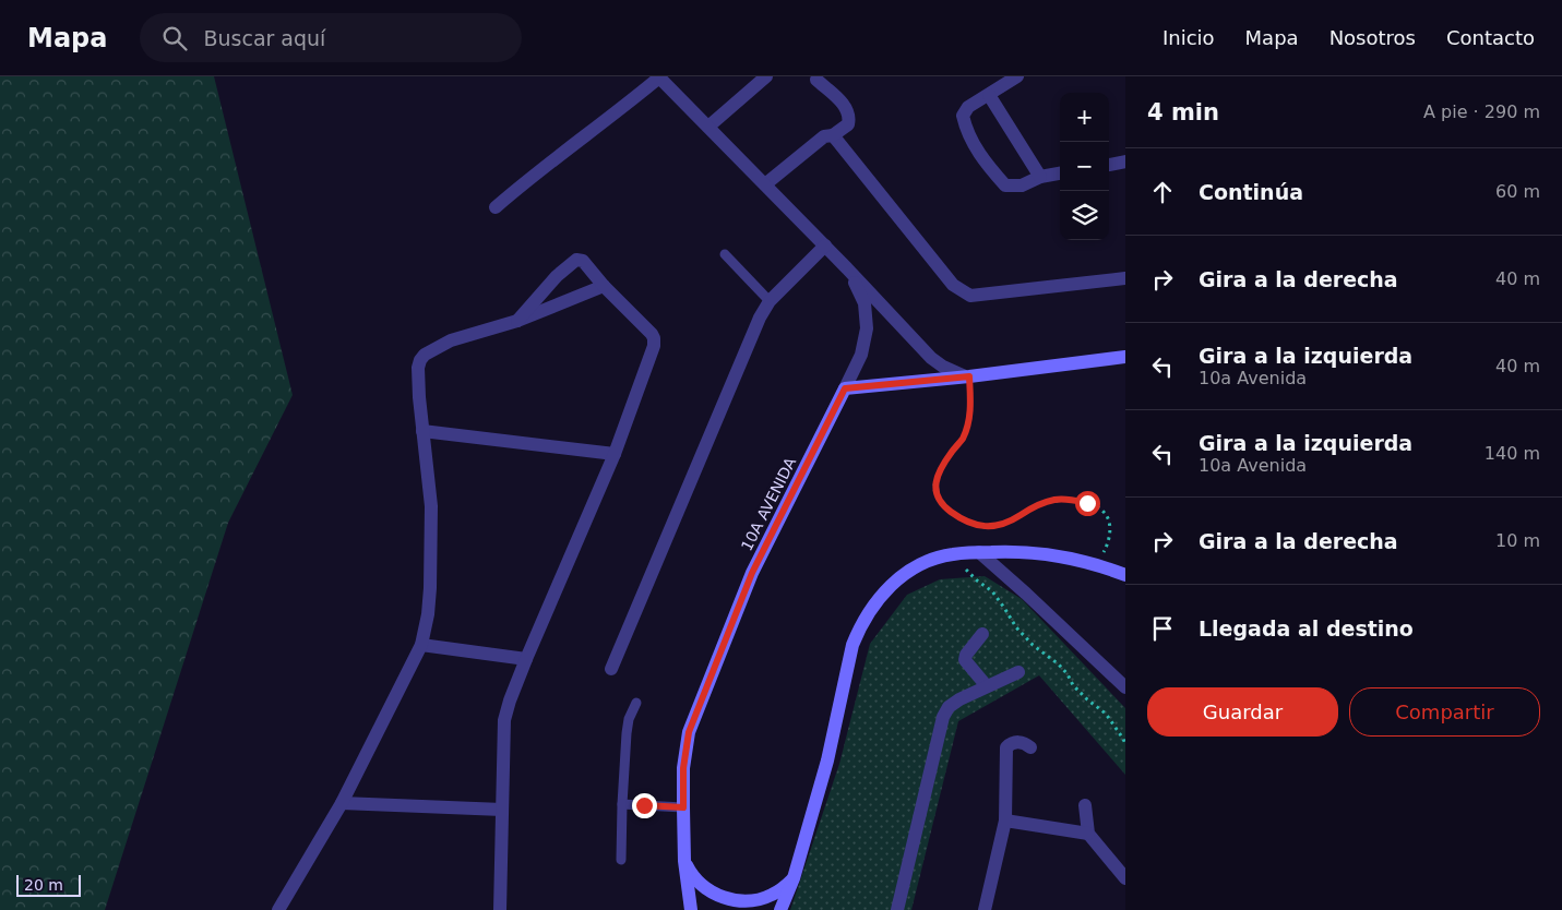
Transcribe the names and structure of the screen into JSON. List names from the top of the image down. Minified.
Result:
{"streets":{"street":["10A AVENIDA"]},"scale_bar":"20 m","page":{"header":"Mapa","search":"Buscar aquí","nav":["Inicio","Mapa","Nosotros","Contacto"],"heading":["4 min","A pie · 290 m"],"map_buttons":["+","−"],"list":[["Continúa","60 m"],["Gira a la derecha","40 m"],["Gira a la izquierda","10a Avenida","40 m"],["Gira a la izquierda","10a Avenida","140 m"],["Gira a la derecha","10 m"],"Llegada al destino"],"buttons":["Guardar","Compartir"],"scale":"20 m"}}
